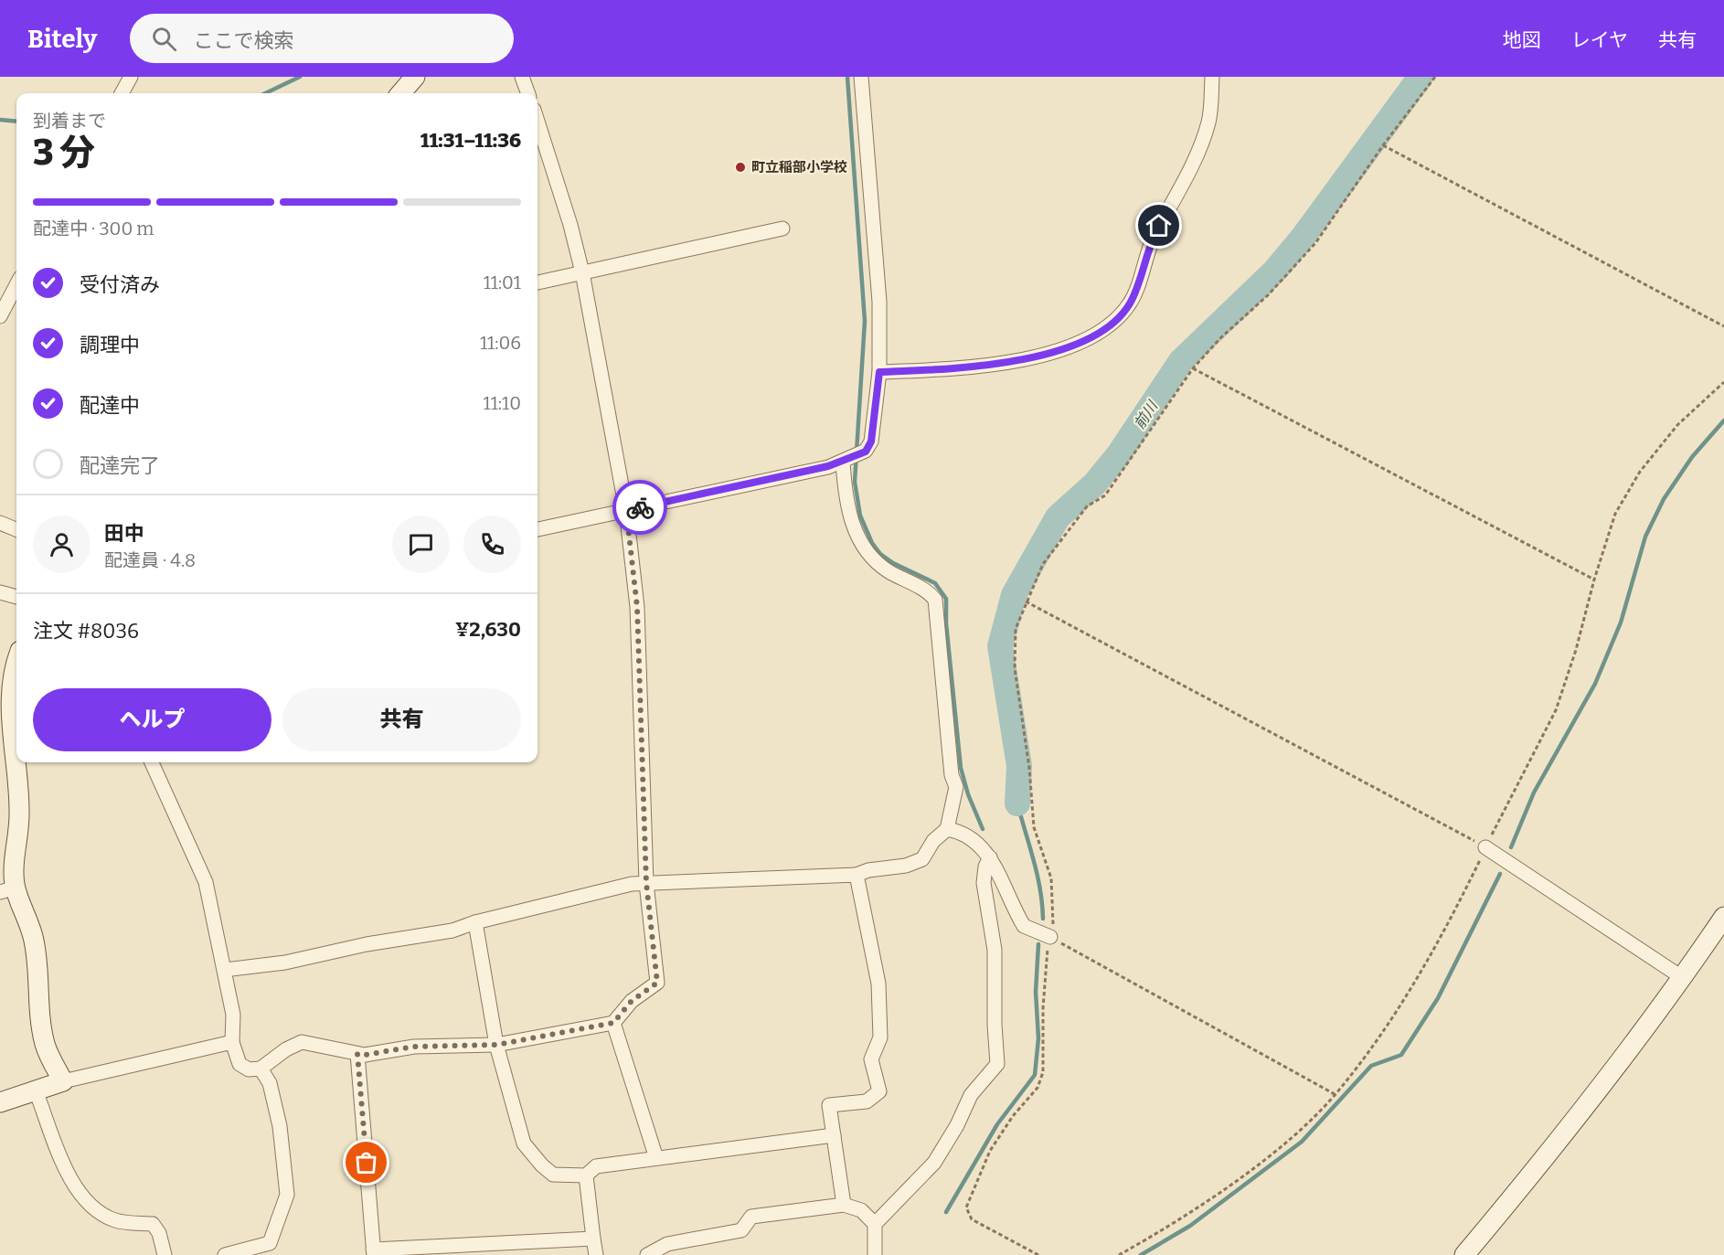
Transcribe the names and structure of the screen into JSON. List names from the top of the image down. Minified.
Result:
{"water":["前川"],"places":["町立稲部小学校"],"page":{"header":"Bitely","search":"ここで検索","nav":["地図","レイヤ","共有"],"heading":["3 分","到着まで","11:31–11:36"],"panel":["田中","配達員 · 4.8","注文 #8036","¥2,630"],"bar":"配達中 · 300 m","list":[["受付済み","11:01"],["調理中","11:06"],["配達中","11:10"],"配達完了"],"buttons":["ヘルプ","共有"]}}
